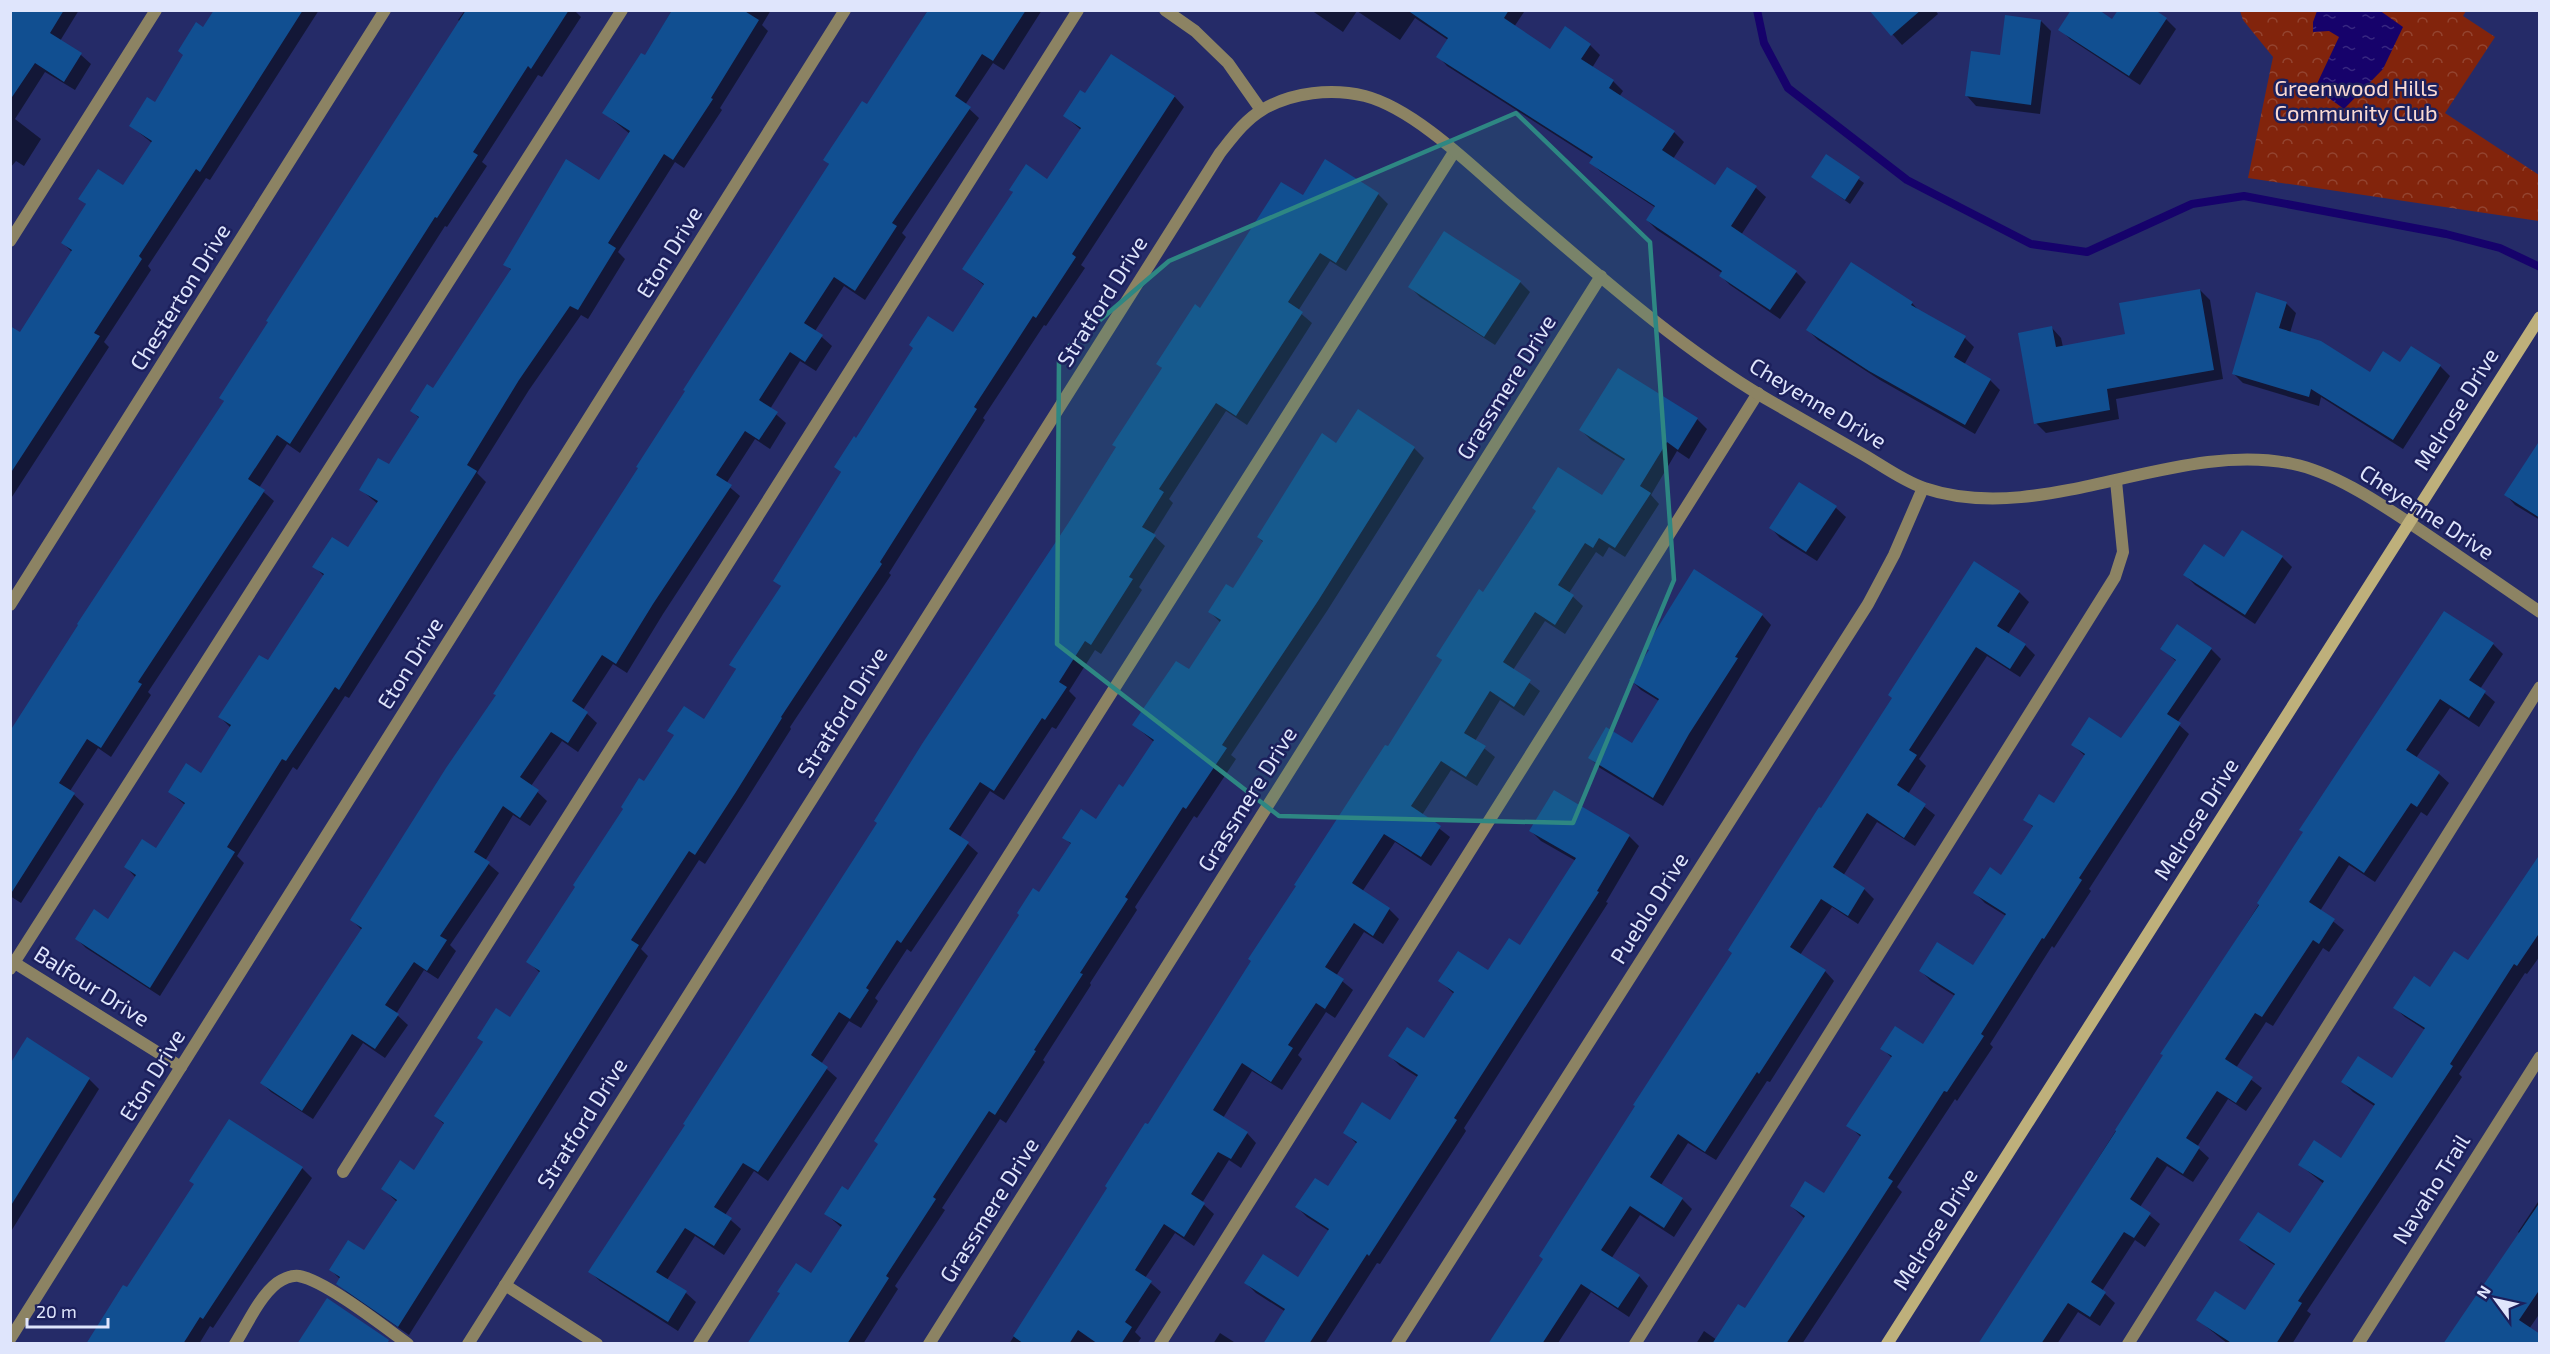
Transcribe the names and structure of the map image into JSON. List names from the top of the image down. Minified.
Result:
{"streets":{"street":["Eton Drive","Chesterton Drive","Stratford Drive","Grassmere Drive","Cheyenne Drive","Melrose Drive","Pueblo Drive","Balfour Drive","Navaho Trail"]},"crossings":[["Eton Drive","Balfour Drive"],["Stratford Drive","Cheyenne Drive"],["Grassmere Drive","Cheyenne Drive"],["Cheyenne Drive","Melrose Drive"],["Cheyenne Drive","Pueblo Drive"]],"parks":["Greenwood Hills Community Club"],"scale_bar":"20 m","north":"top left"}
